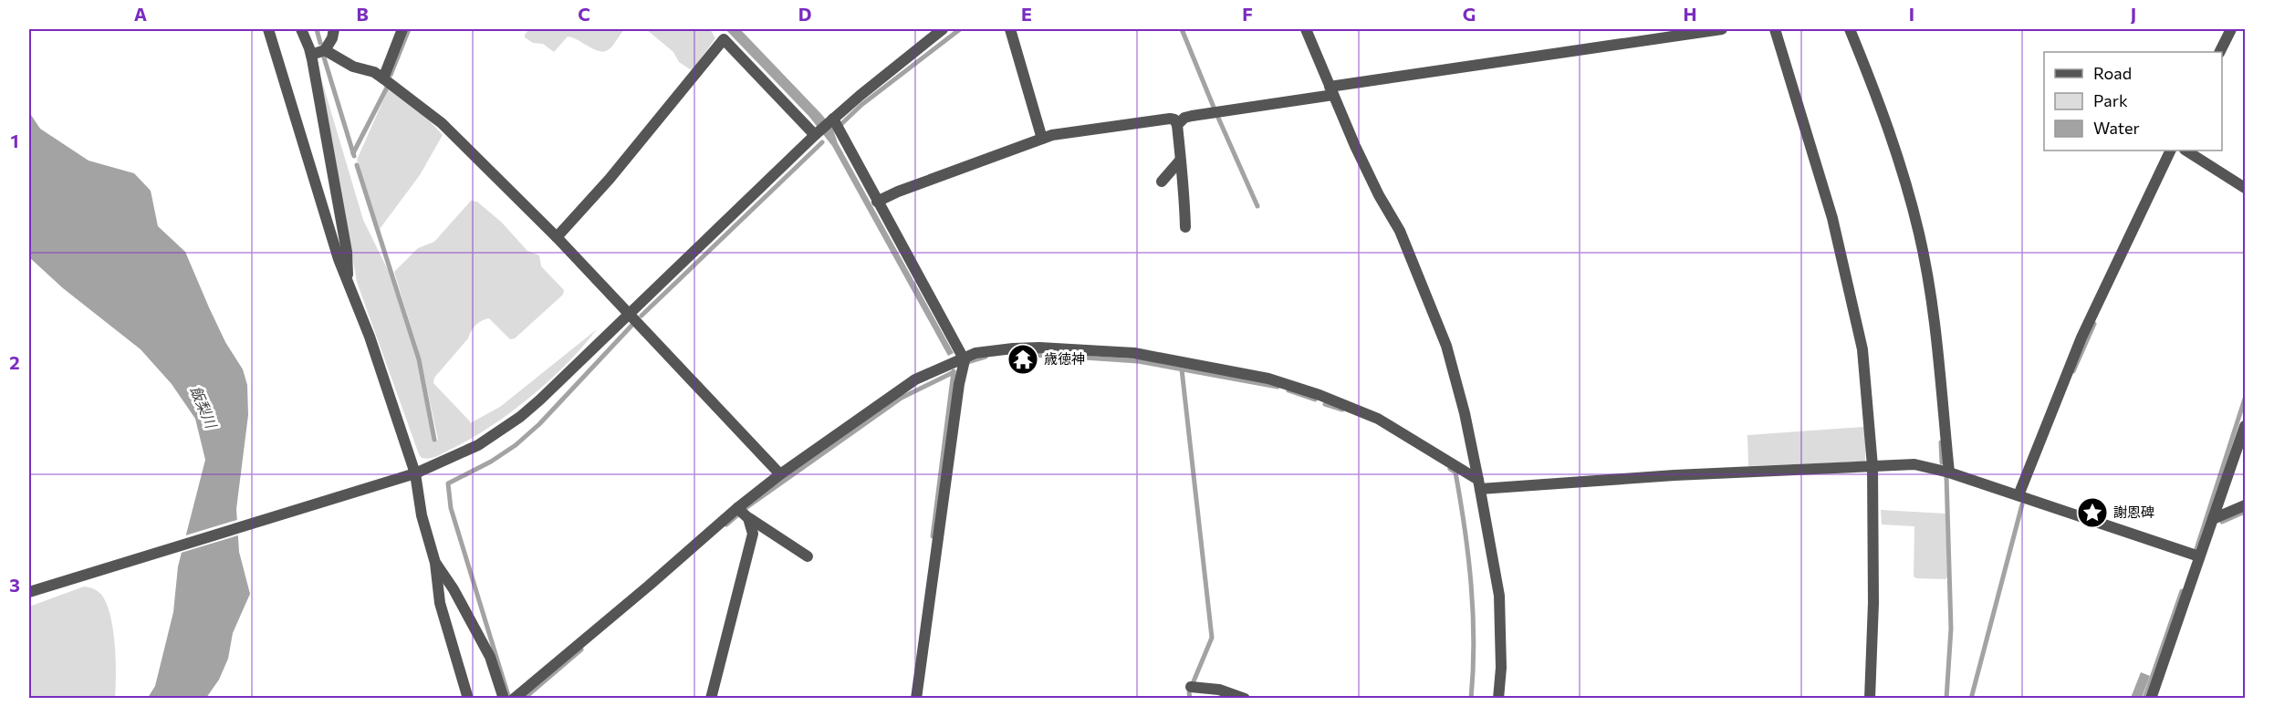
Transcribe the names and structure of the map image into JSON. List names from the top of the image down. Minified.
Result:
{"water":["飯梨川"],"places":{"temple":["歳徳神"],"place":["謝恩碑"]},"legend":["Road","Park","Water"],"grid":{"columns":["A","B","C","D","E","F","G","H","I","J"],"rows":["1","2","3"]}}
